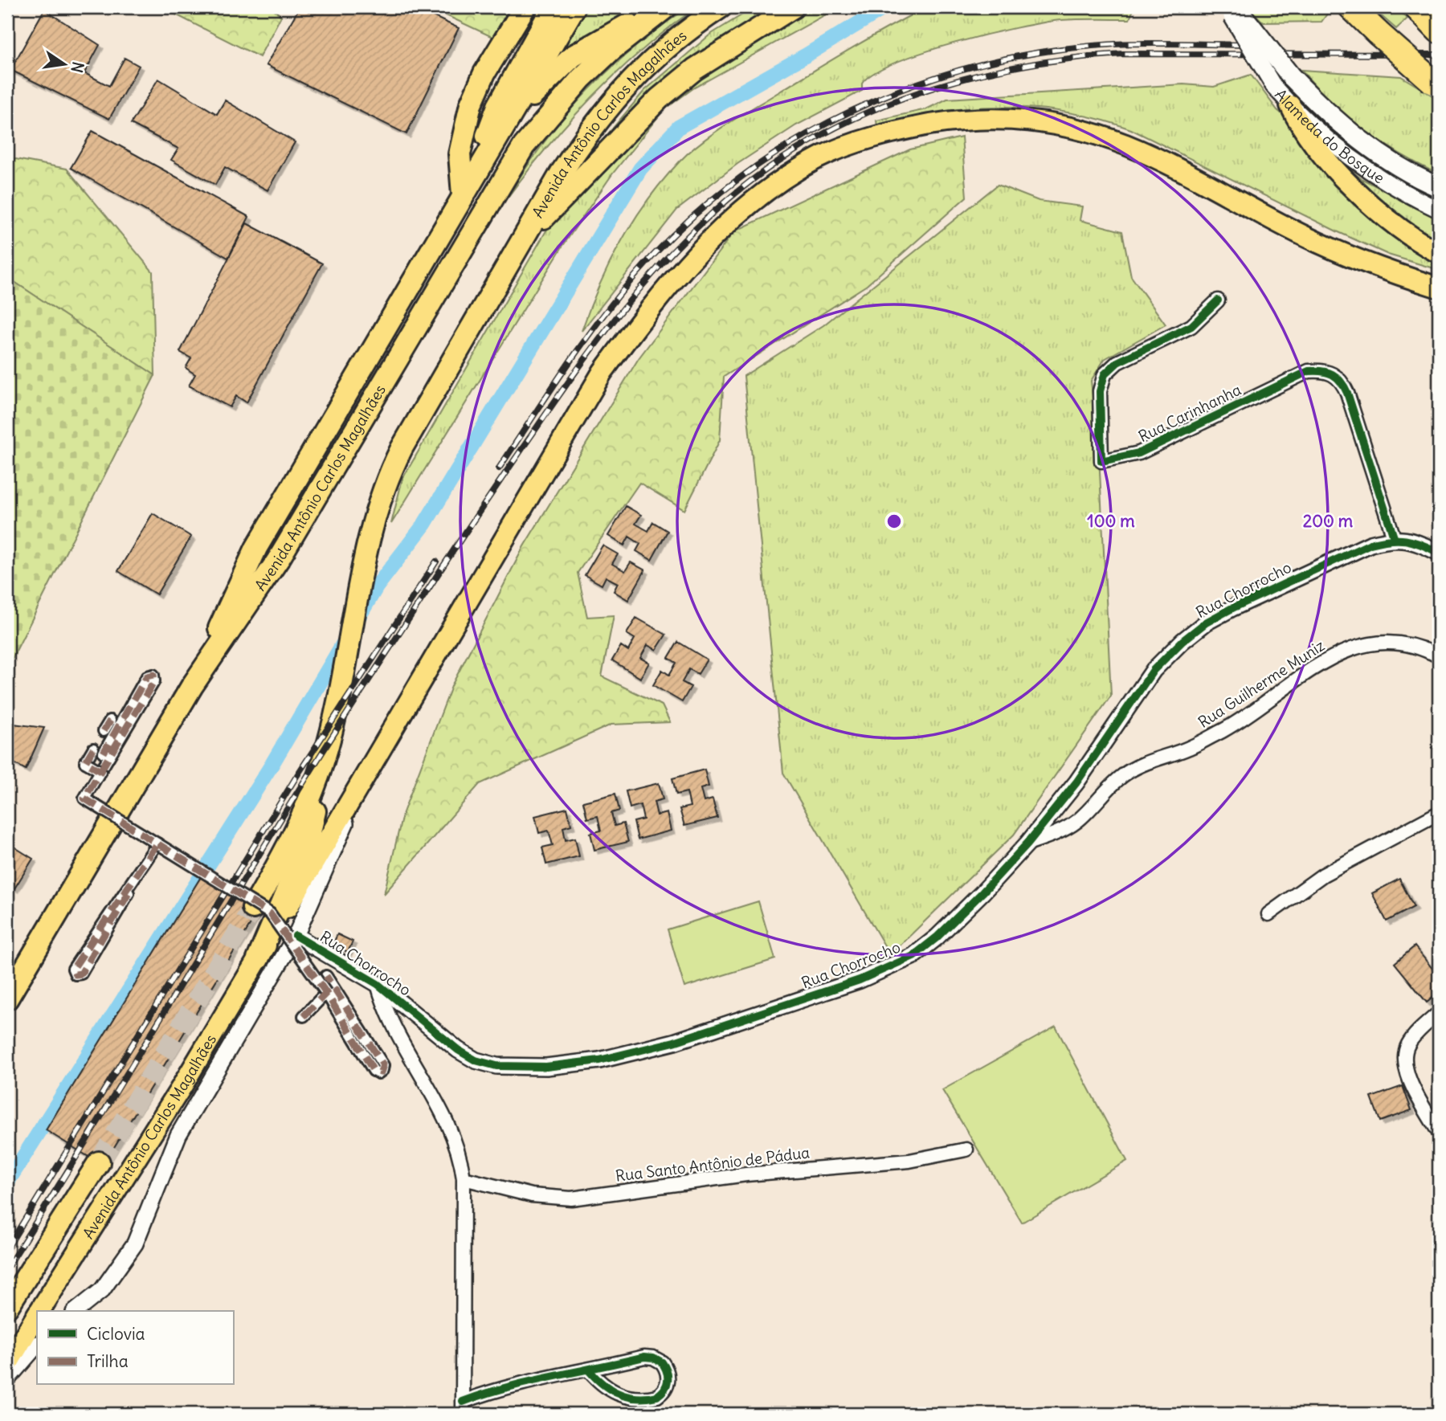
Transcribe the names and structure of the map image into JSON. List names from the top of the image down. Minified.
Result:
{"streets":{"highway":["Avenida Antônio Carlos Magalhães"],"street":["Alameda do Bosque","Rua Carinhanha","Rua Chorrocho","Rua Guilherme Muniz","Rua Santo Antônio de Pádua"]},"crossings":[["Rua Carinhanha","Rua Chorrocho"],["Rua Chorrocho","Rua Guilherme Muniz"]],"legend":["Ciclovia","Trilha"],"north":"right","rings":["100 m","200 m"]}
